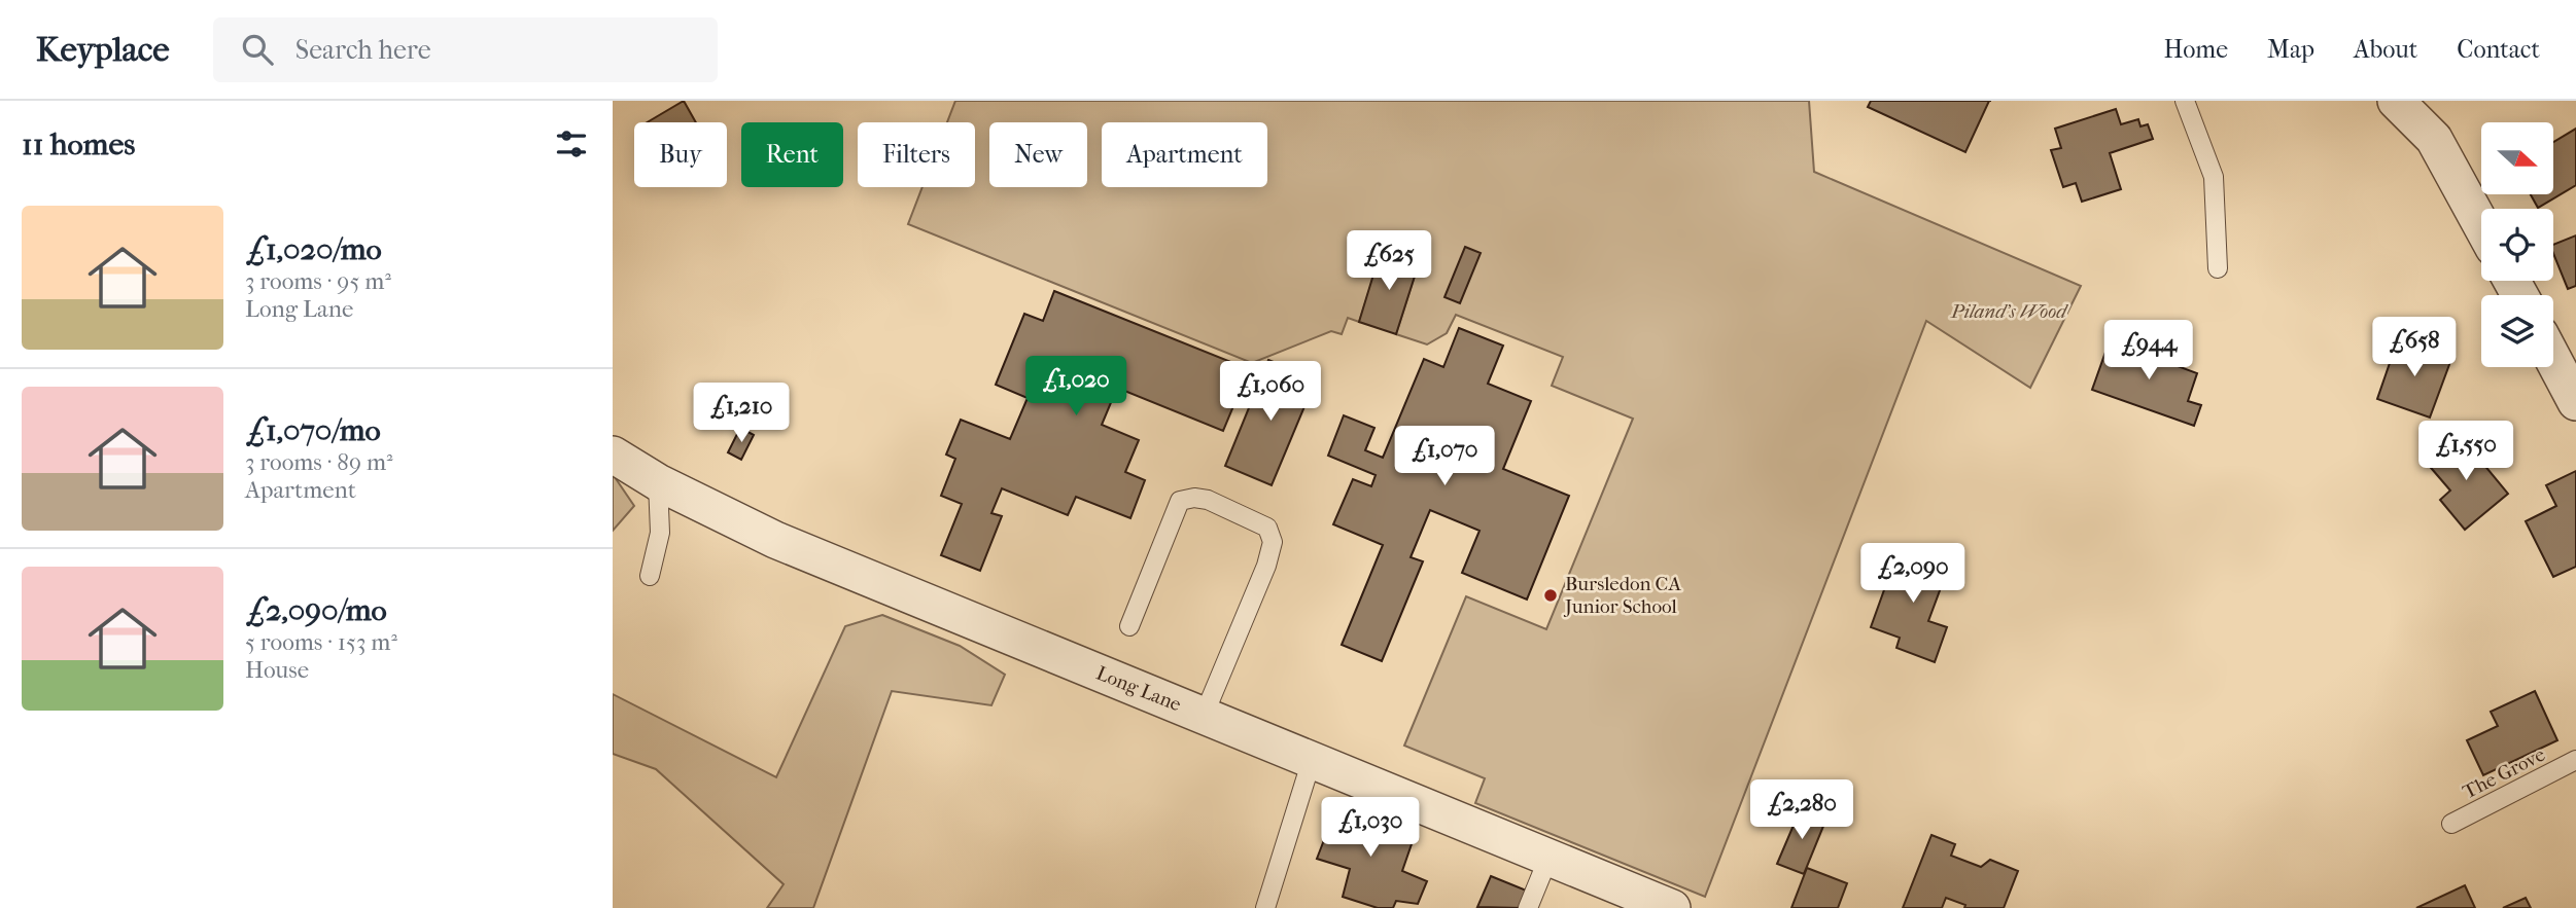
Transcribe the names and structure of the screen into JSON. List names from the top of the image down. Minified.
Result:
{"streets":{"street":["Long Lane"],"lane":["The Grove"]},"parks":["Piland's Wood"],"places":["Bursledon CA Junior School"],"north":"right","page":{"header":"Keyplace","search":"Search here","nav":["Home","Map","About","Contact"],"heading":"11 homes","chip":["Buy","Rent","Filters","New","Apartment"],"list":[{"name":"£1,020/mo","note":"3 rooms · 95 m² · Long Lane"},{"name":"£1,070/mo","note":"3 rooms · 89 m² · Apartment"},{"name":"£2,090/mo","note":"5 rooms · 153 m² · House"}],"price":["£625","£658","£944","£1,020","£1,060","£1,210","£1,550","£1,070","£2,090","£2,280","£1,030"]}}
